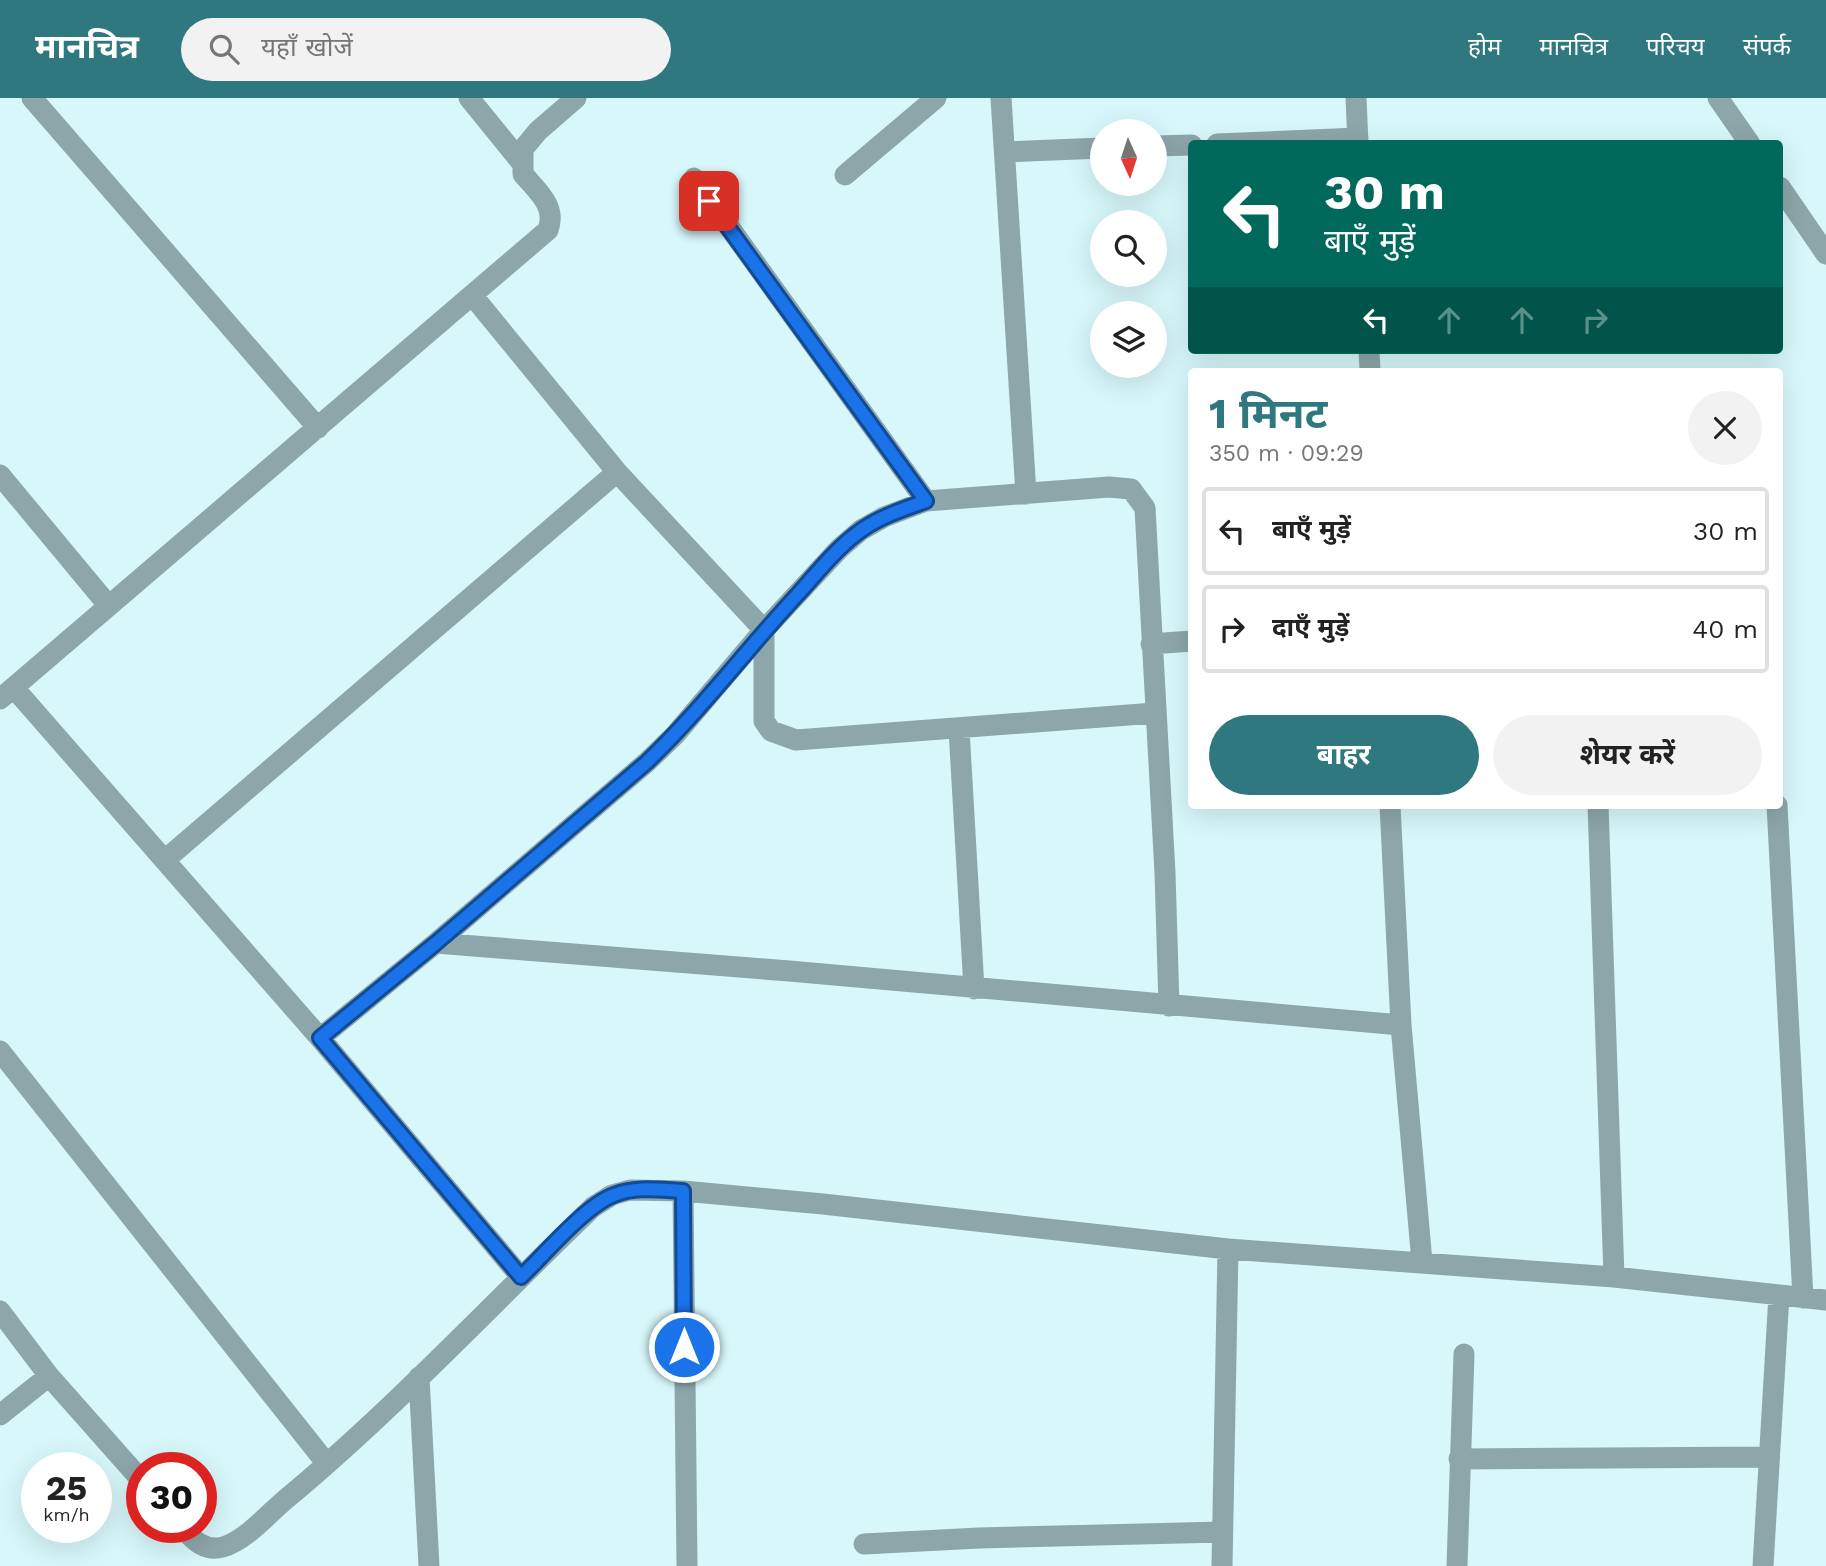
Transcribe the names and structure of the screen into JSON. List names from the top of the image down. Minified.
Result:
{"north":"bottom","page":{"header":"मानचित्र","search":"यहाँ खोजें","nav":["होम","मानचित्र","परिचय","संपर्क"],"turn":["30 m","बाएँ मुड़ें"],"heading":["1 मिनट","350 m · 09:29"],"list":[{"name":"बाएँ मुड़ें","value":"30 m"},{"name":"दाएँ मुड़ें","value":"40 m"}],"buttons":["बाहर","शेयर करें"],"speed":"25 km/h","limit":"30"}}
